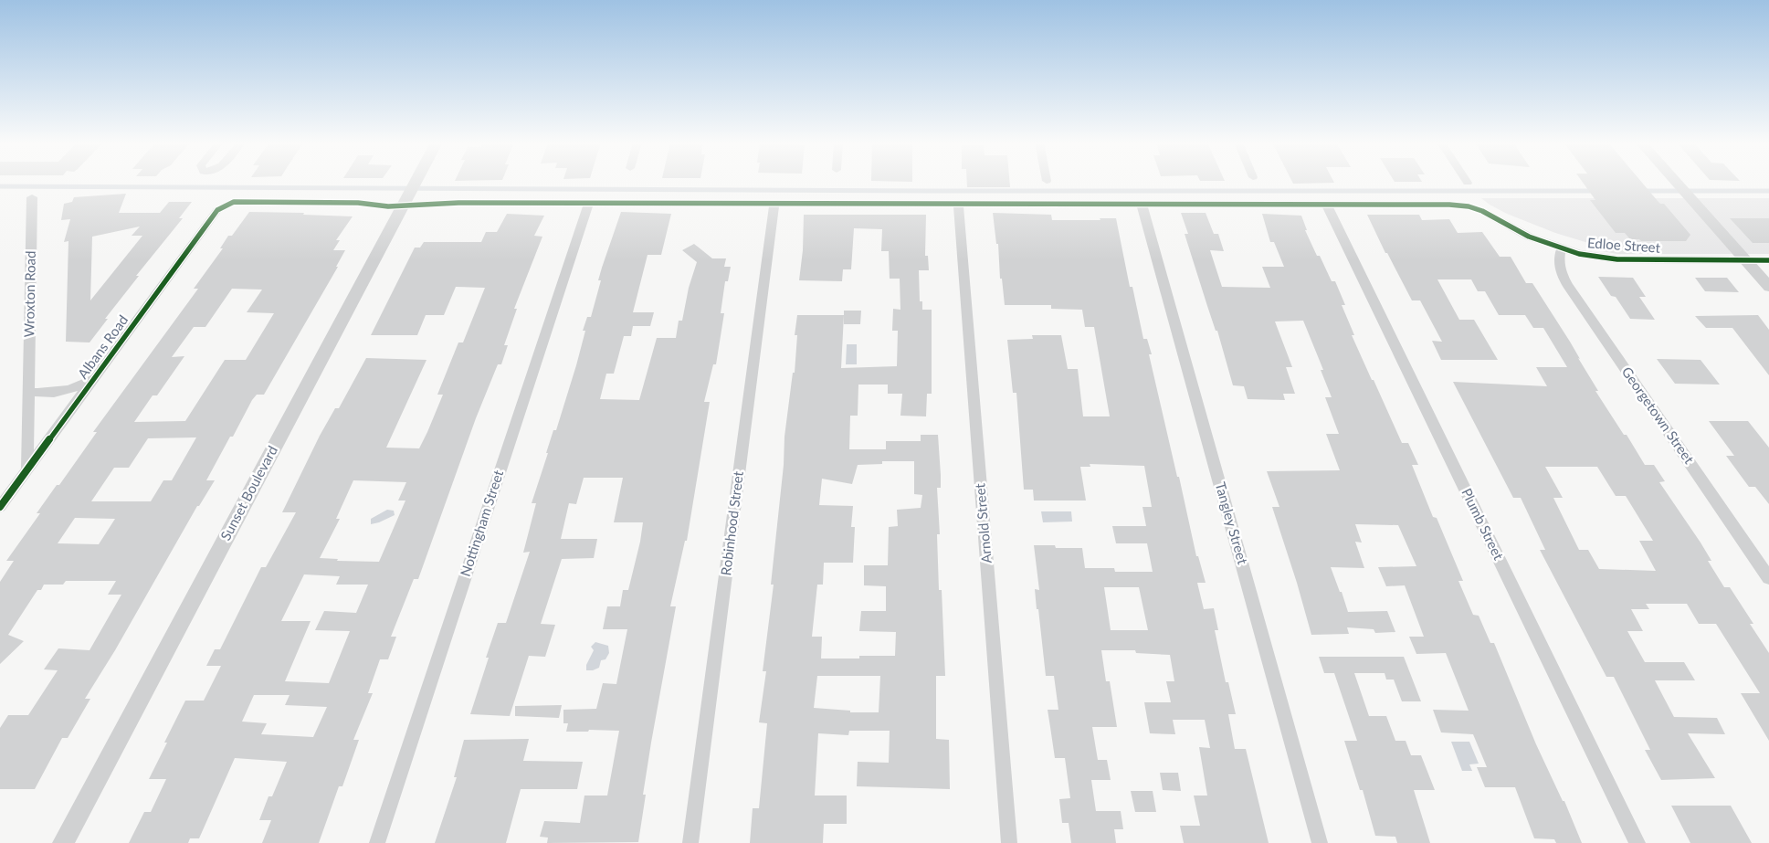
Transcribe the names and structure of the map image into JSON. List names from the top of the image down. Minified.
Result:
{"streets":{"street":["Edloe Street","Wroxton Road","Albans Road","Georgetown Street","Sunset Boulevard","Nottingham Street","Robinhood Street","Arnold Street","Tangley Street","Plumb Street"]},"crossings":[["Edloe Street","Albans Road"],["Edloe Street","Georgetown Street"],["Edloe Street","Sunset Boulevard"],["Edloe Street","Nottingham Street"],["Edloe Street","Robinhood Street"],["Edloe Street","Arnold Street"],["Edloe Street","Tangley Street"],["Edloe Street","Plumb Street"],["Wroxton Road","Albans Road"]]}
